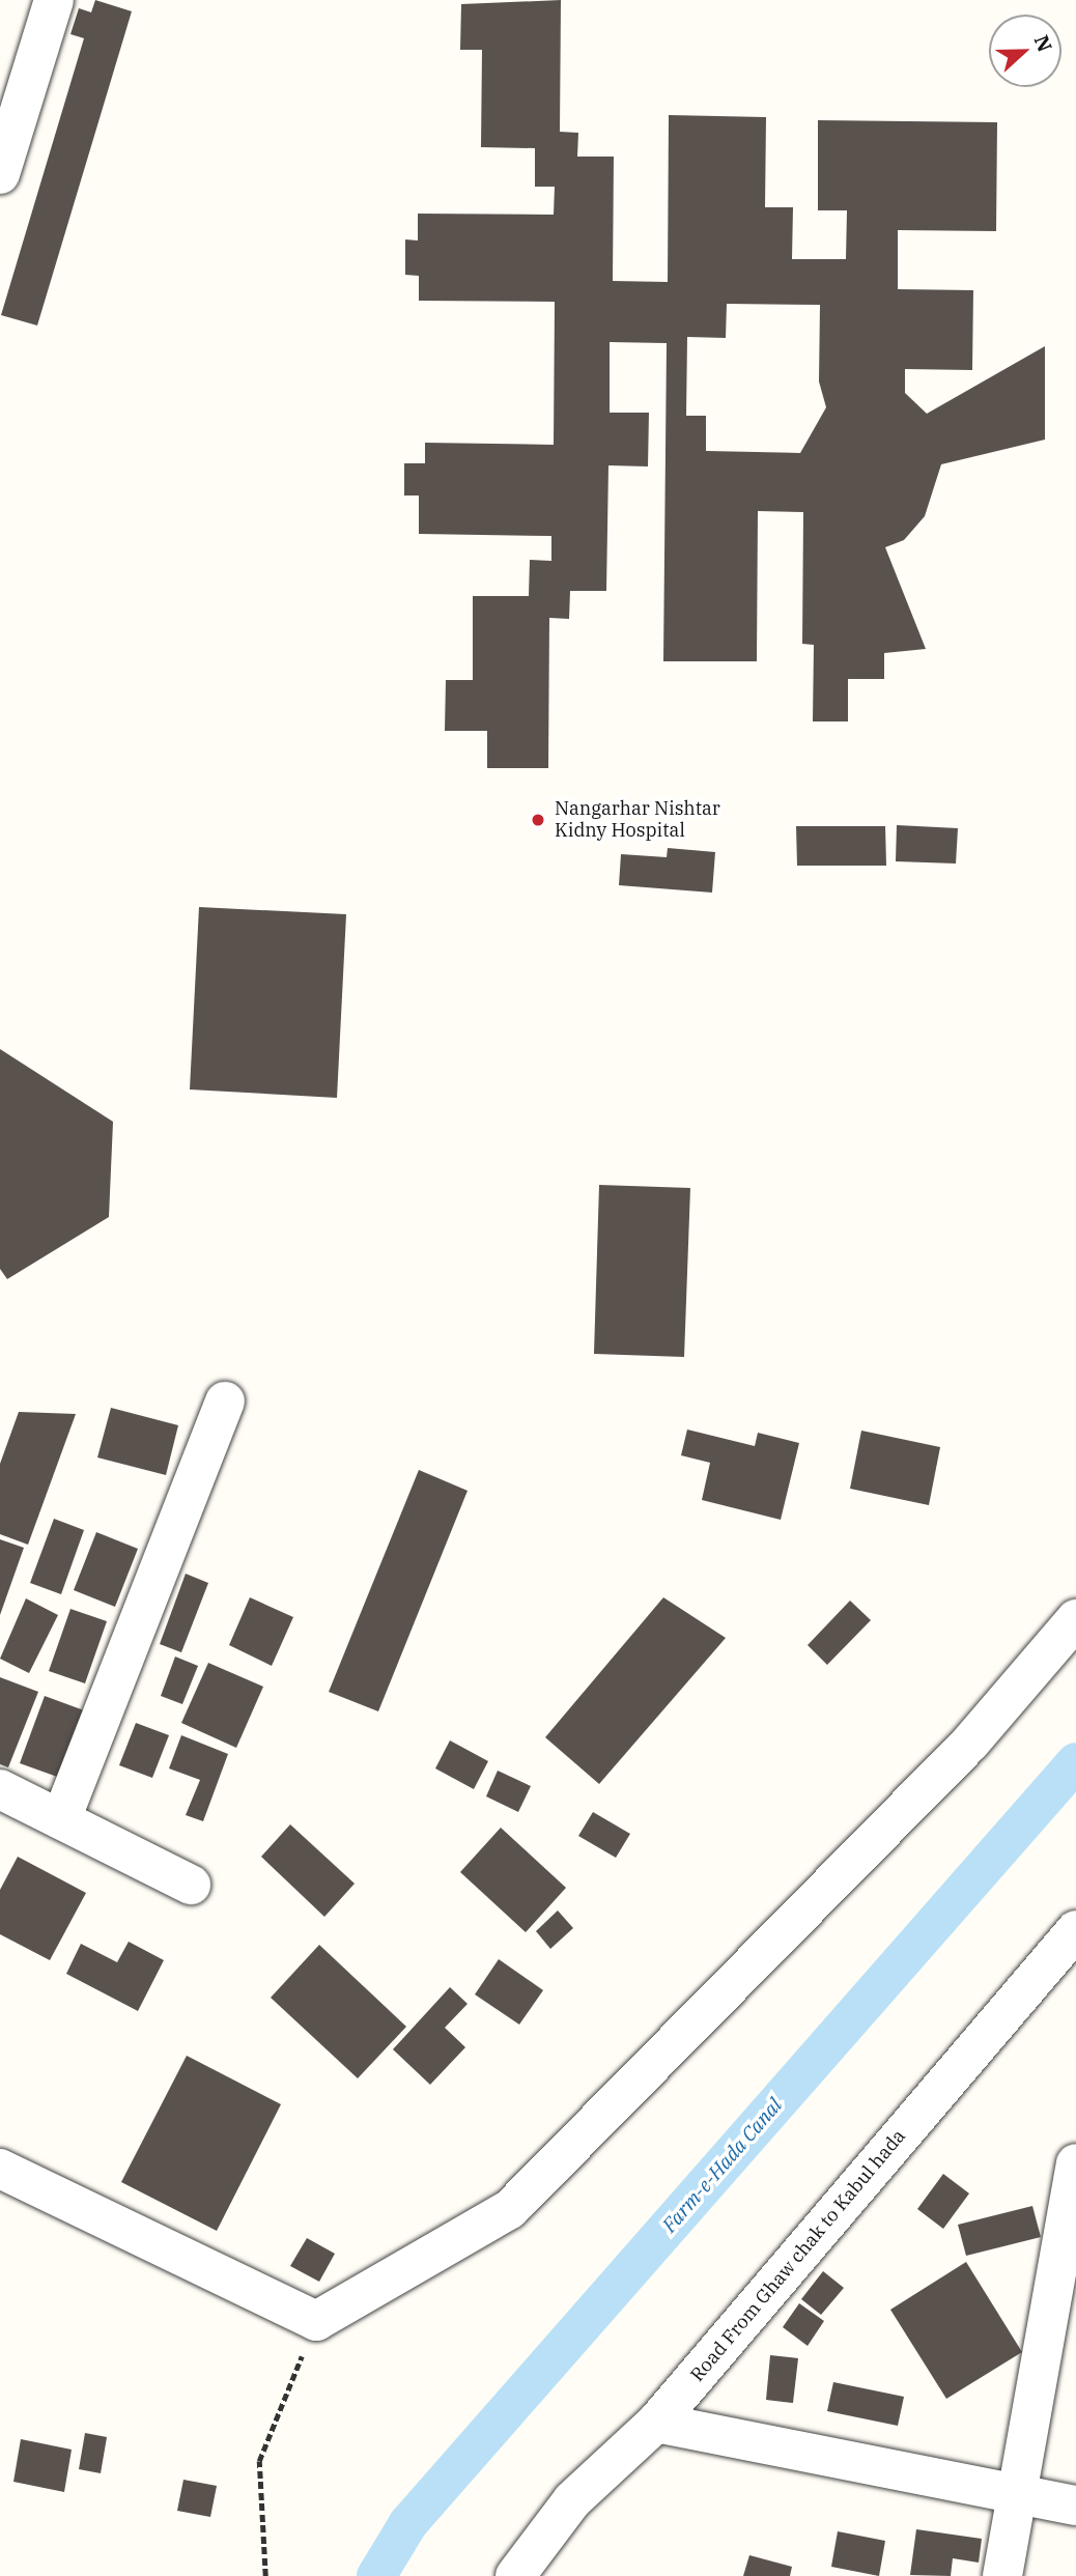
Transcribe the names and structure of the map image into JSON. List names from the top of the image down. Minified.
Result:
{"streets":{"street":["Road From Ghaw chak to Kabul hada"]},"water":["Farm-e-Hada Canal"],"places":["Nangarhar Nishtar Kidny Hospital"],"north":"right"}
